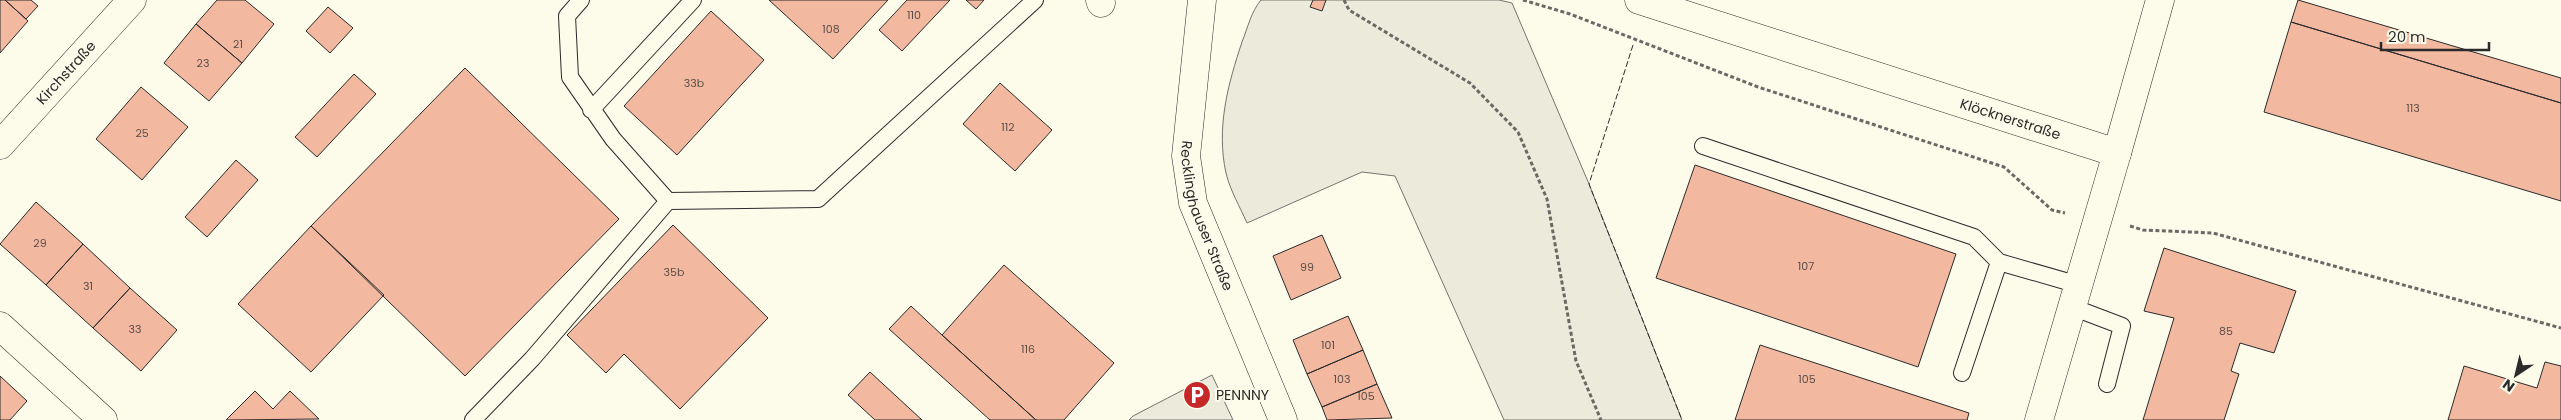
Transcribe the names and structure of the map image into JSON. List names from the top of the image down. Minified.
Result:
{"streets":{"street":["Kirchstraße","Klöcknerstraße","Recklinghauser Straße"]},"places":{"parking":["PENNNY"]},"house_numbers":["110","108","21","23","33b","113","112","25","29","107","99","35b","31","33","85","101","116","103","105","105"],"scale_bar":"20 m","north":"bottom left"}
